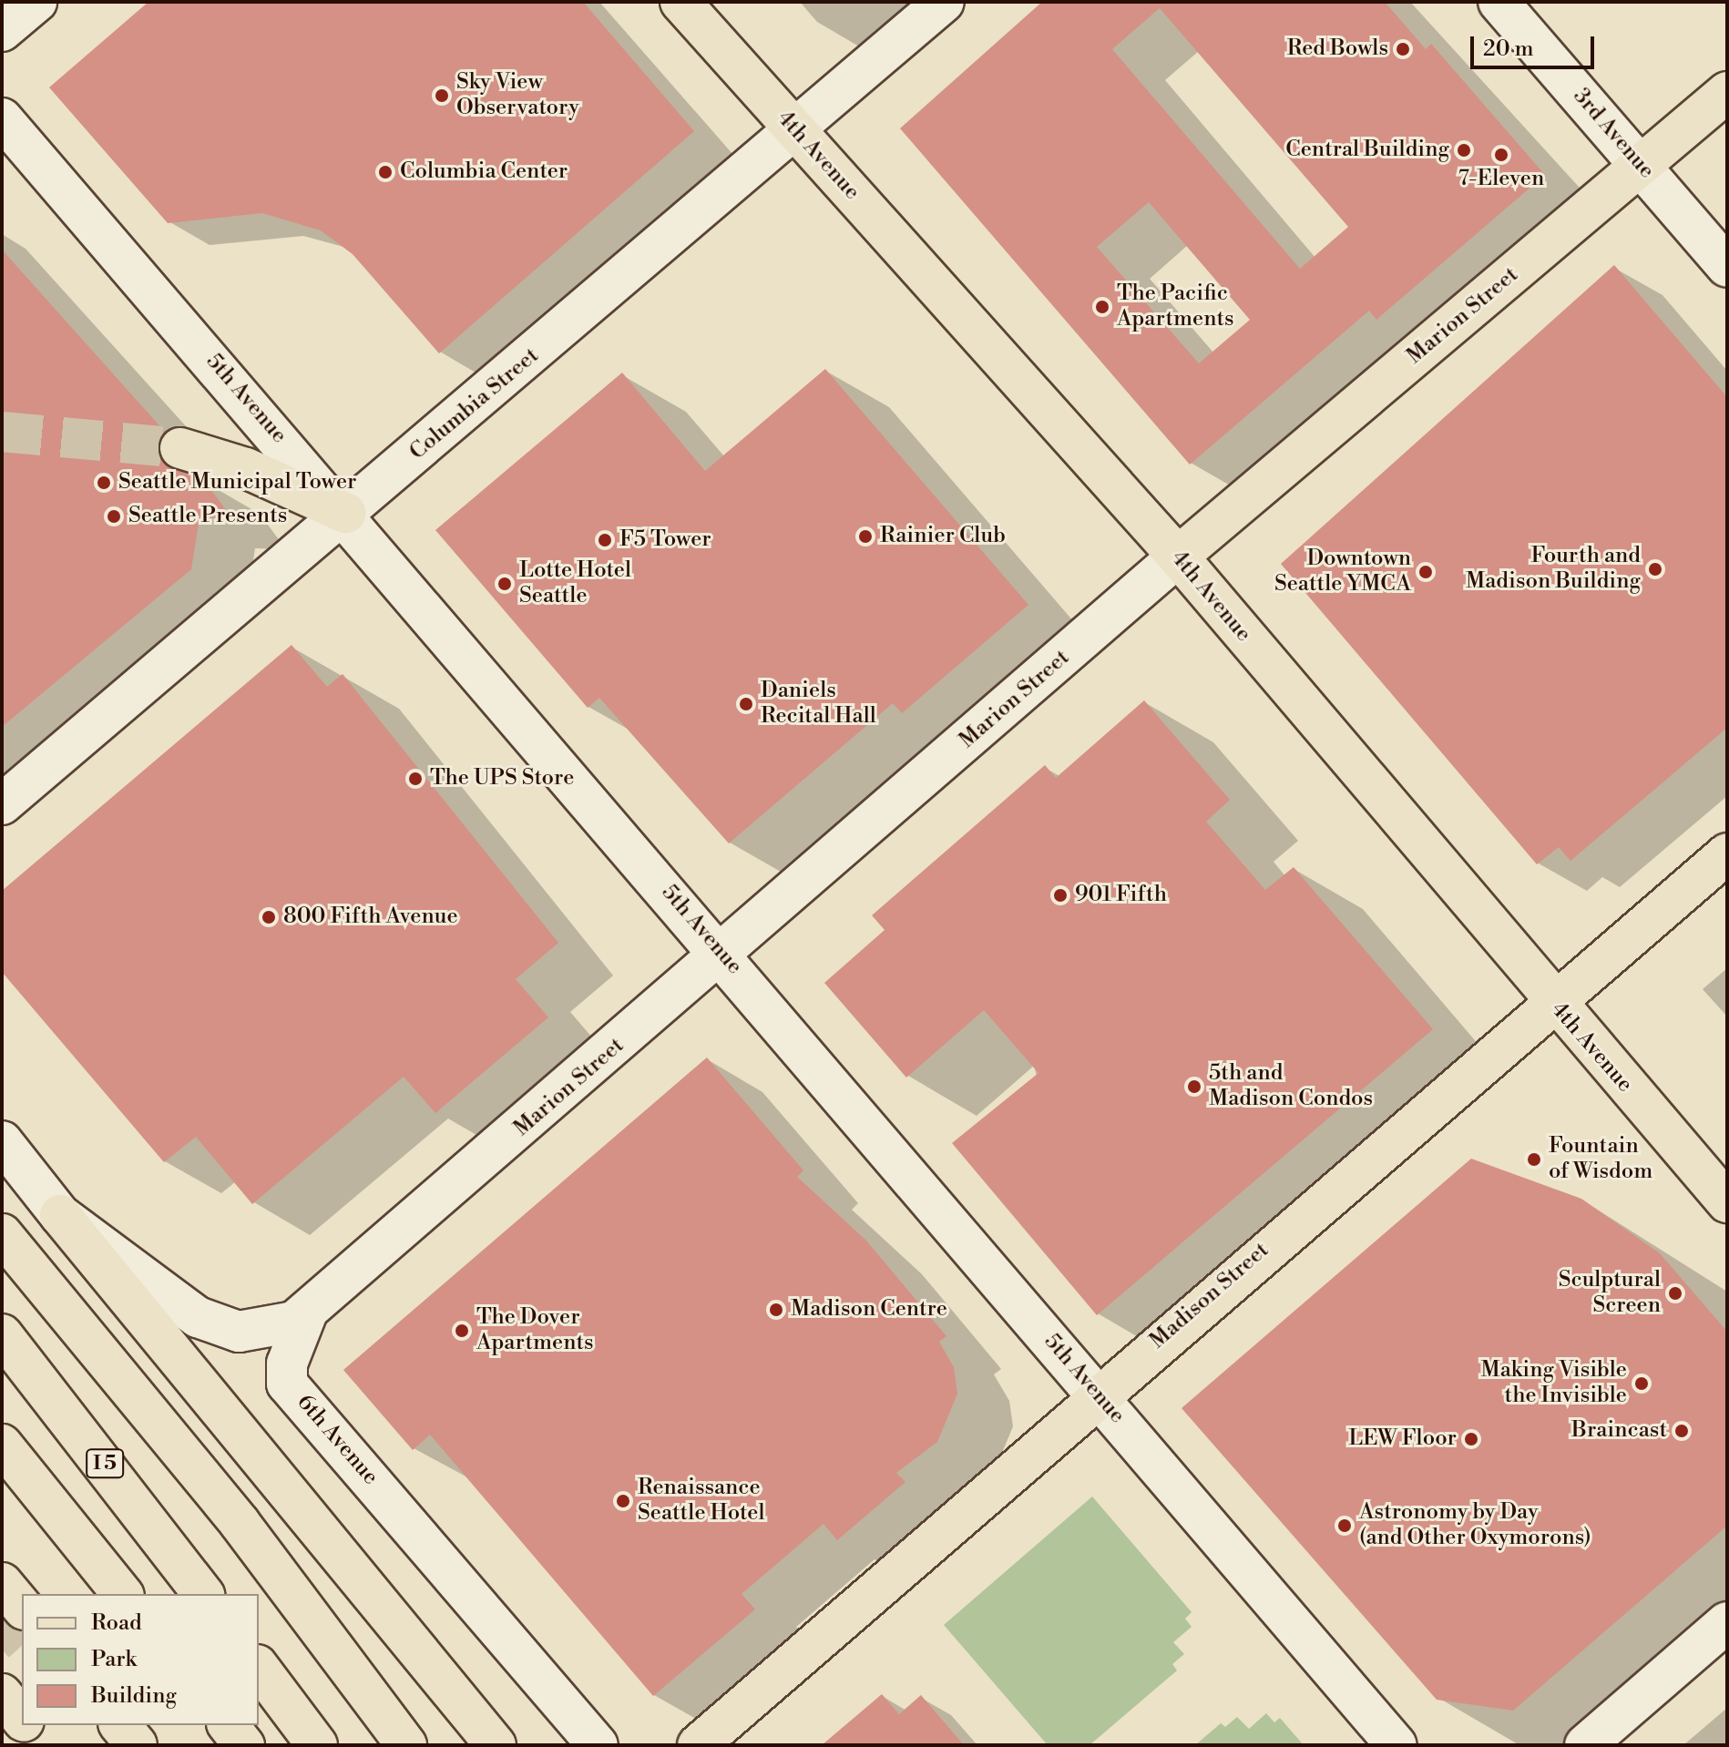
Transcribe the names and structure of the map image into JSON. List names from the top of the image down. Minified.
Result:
{"streets":{"main road":["3rd Avenue","4th Avenue","Marion Street","5th Avenue","Columbia Street","Madison Street","6th Avenue","I 5"]},"crossings":[["3rd Avenue","Marion Street"],["4th Avenue","Marion Street"],["4th Avenue","Columbia Street"],["4th Avenue","Madison Street"],["Marion Street","5th Avenue"],["Marion Street","6th Avenue"],["5th Avenue","Columbia Street"],["5th Avenue","Madison Street"]],"places":["Red Bowls","Sky View Observatory","Central Building","7-Eleven","Columbia Center","The Pacific Apartments","Seattle Municipal Tower","Seattle Presents","Rainier Club","F5 Tower","Fourth and Madison Building","Downtown Seattle YMCA","Lotte Hotel Seattle","Daniels Recital Hall","The UPS Store","901 Fifth","800 Fifth Avenue","5th and Madison Condos","Fountain of Wisdom","Sculptural Screen","Madison Centre","The Dover Apartments","Making Visible the Invisible","Braincast","LEW Floor","Renaissance Seattle Hotel","Astronomy by Day (and Other Oxymorons)"],"legend":["Road","Park","Building"],"scale_bar":"20 m"}
